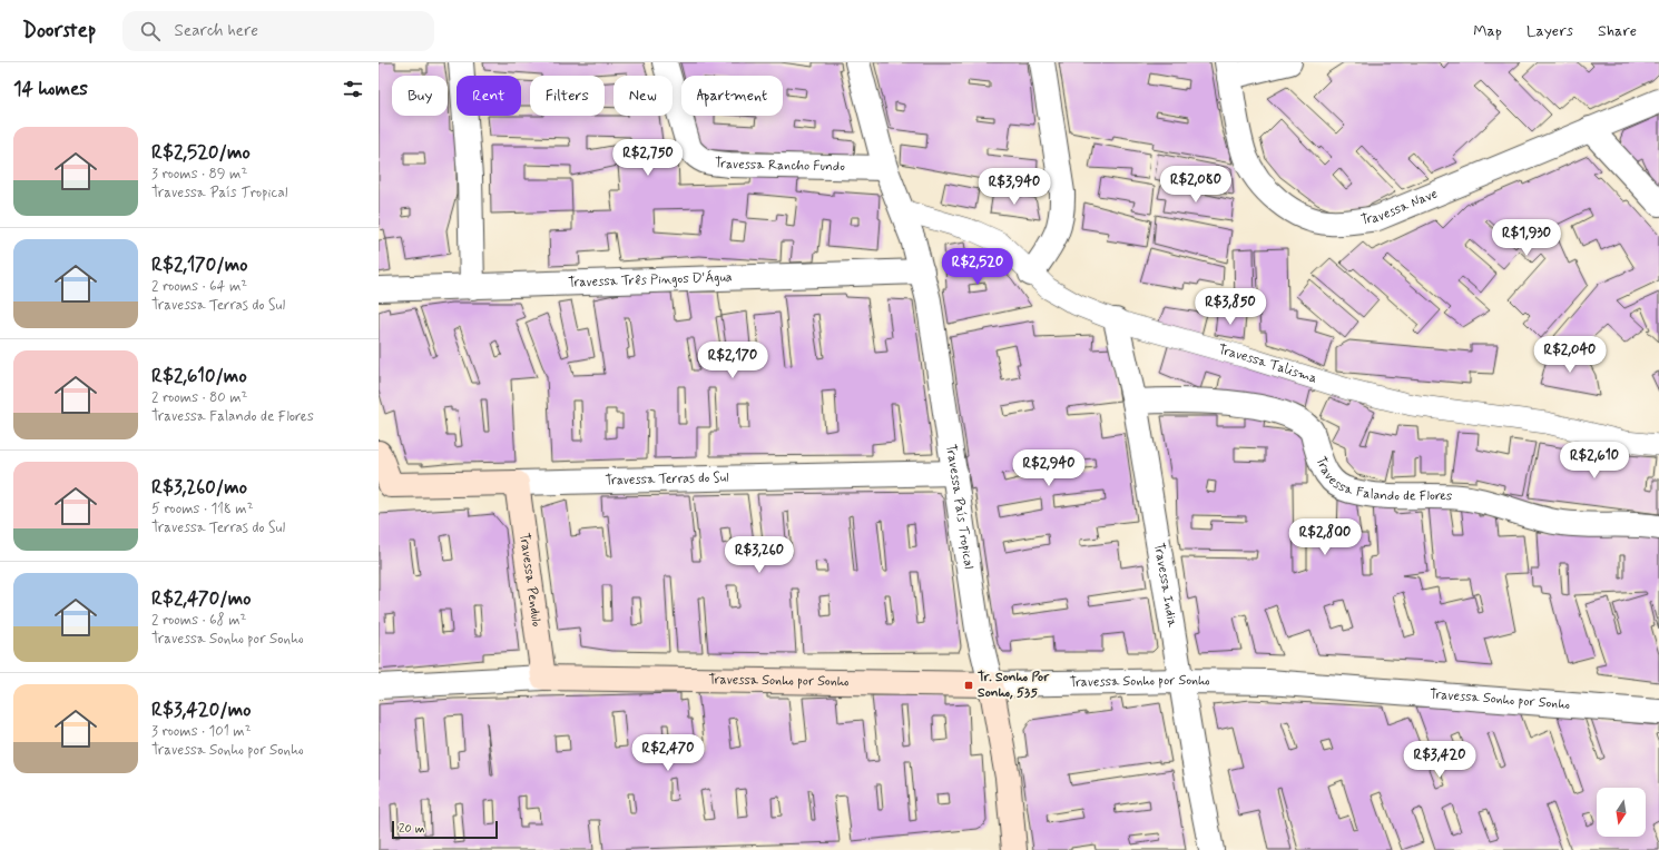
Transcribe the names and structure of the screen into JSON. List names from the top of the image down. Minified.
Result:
{"streets":{"street":["Travessa Rancho Fundo","Travessa Nave","Travessa Três Pingos D'Água","Travessa Falando de Flores","Travessa Terras do Sul","Travessa País Tropical","Travessa Pendulo","Travessa India","Travessa Sonho por Sonho"],"lane":["Travessa Talisma"]},"crossings":[["Travessa Rancho Fundo","Travessa País Tropical"],["Travessa Três Pingos D'Água","Travessa País Tropical"],["Travessa Talisma","Travessa País Tropical"],["Travessa Talisma","Travessa India"],["Travessa Falando de Flores","Travessa India"],["Travessa Terras do Sul","Travessa País Tropical"],["Travessa Terras do Sul","Travessa Pendulo"],["Travessa País Tropical","Travessa Sonho por Sonho"],["Travessa Pendulo","Travessa Sonho por Sonho"],["Travessa India","Travessa Sonho por Sonho"]],"places":{"transit":["Tr. Sonho Por Sonho, 535"]},"scale_bar":"20 m","north":"bottom","page":{"header":"Doorstep","search":"Search here","nav":["Map","Layers","Share"],"heading":"14 homes","chip":["Buy","Rent","Filters","New","Apartment"],"list":[{"name":"R$2,520/mo","note":"3 rooms · 89 m² · Travessa País Tropical"},{"name":"R$2,170/mo","note":"2 rooms · 64 m² · Travessa Terras do Sul"},{"name":"R$2,610/mo","note":"2 rooms · 80 m² · Travessa Falando de Flores"},{"name":"R$3,260/mo","note":"5 rooms · 118 m² · Travessa Terras do Sul"},{"name":"R$2,470/mo","note":"2 rooms · 68 m² · Travessa Sonho por Sonho"},{"name":"R$3,420/mo","note":"3 rooms · 101 m² · Travessa Sonho por Sonho"}],"price":["R$2,750","R$2,080","R$3,940","R$1,930","R$2,520","R$3,850","R$2,040","R$2,170","R$2,610","R$2,940","R$2,800","R$3,260","R$2,470","R$3,420"],"scale":"20 m"}}
